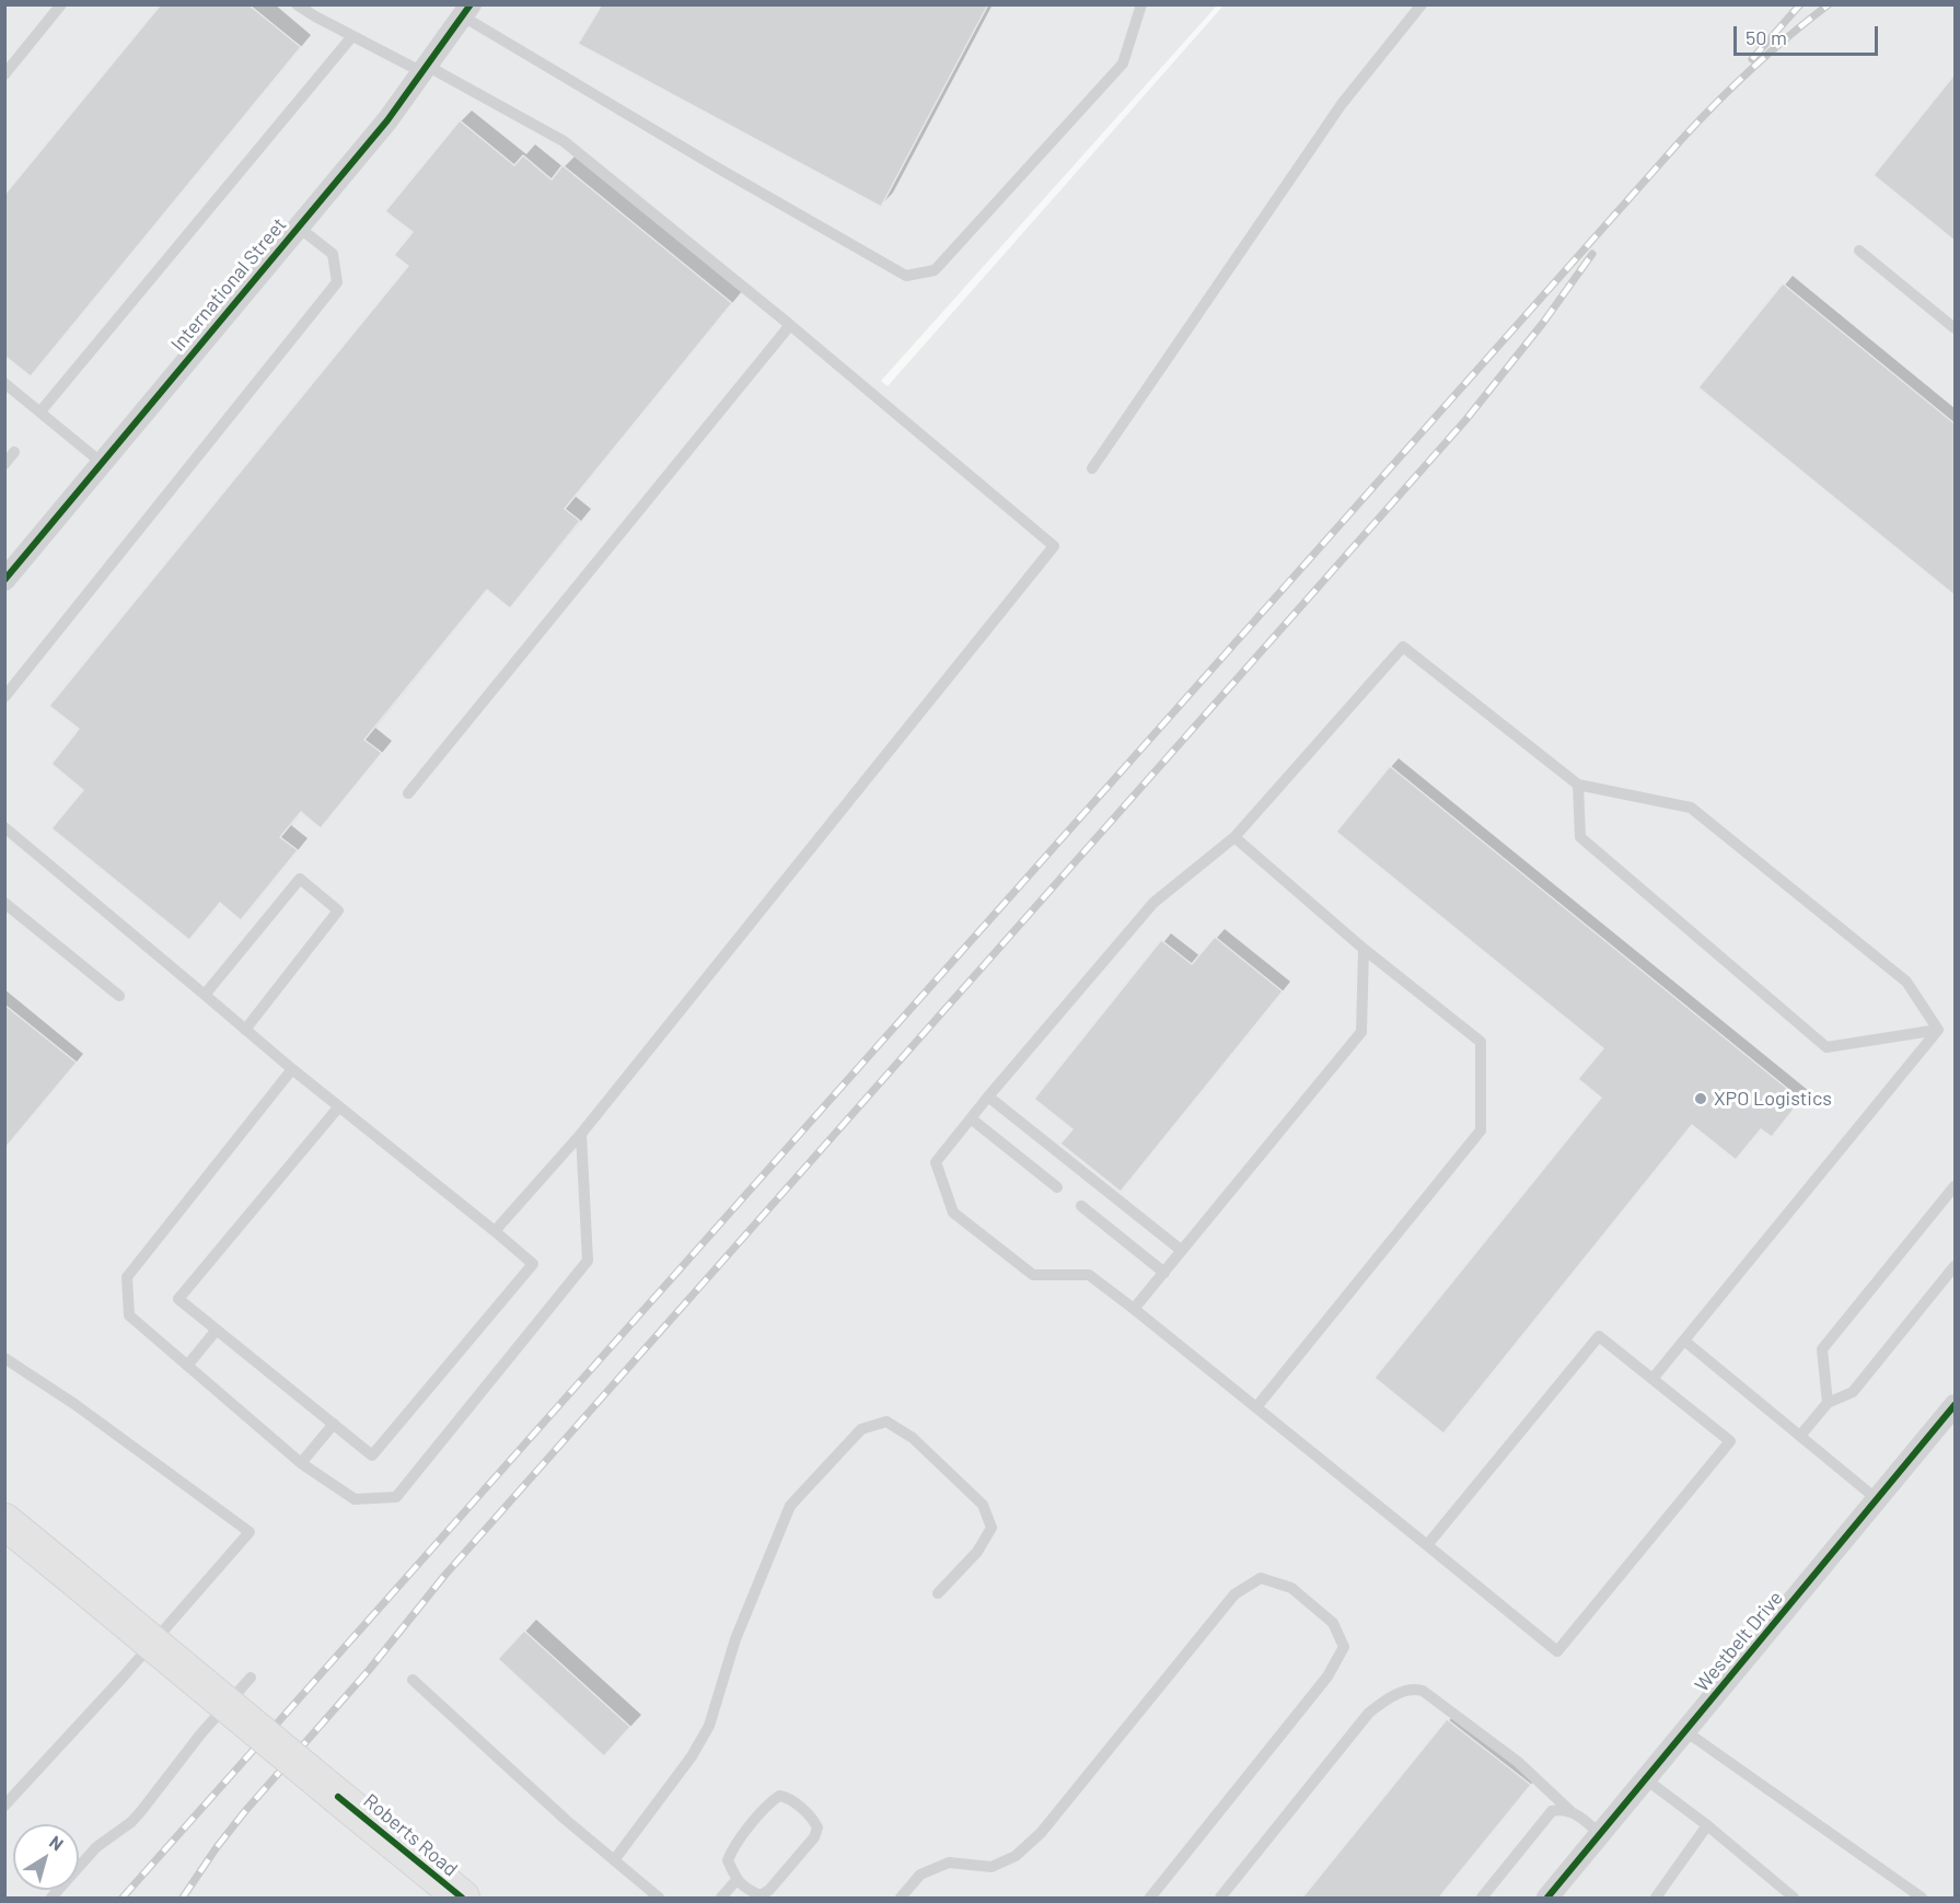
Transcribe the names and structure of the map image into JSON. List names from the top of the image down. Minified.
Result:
{"streets":{"main road":["Roberts Road"],"street":["International Street","Westbelt Drive"]},"places":["XPO Logistics"],"scale_bar":"50 m","north":"top right"}
